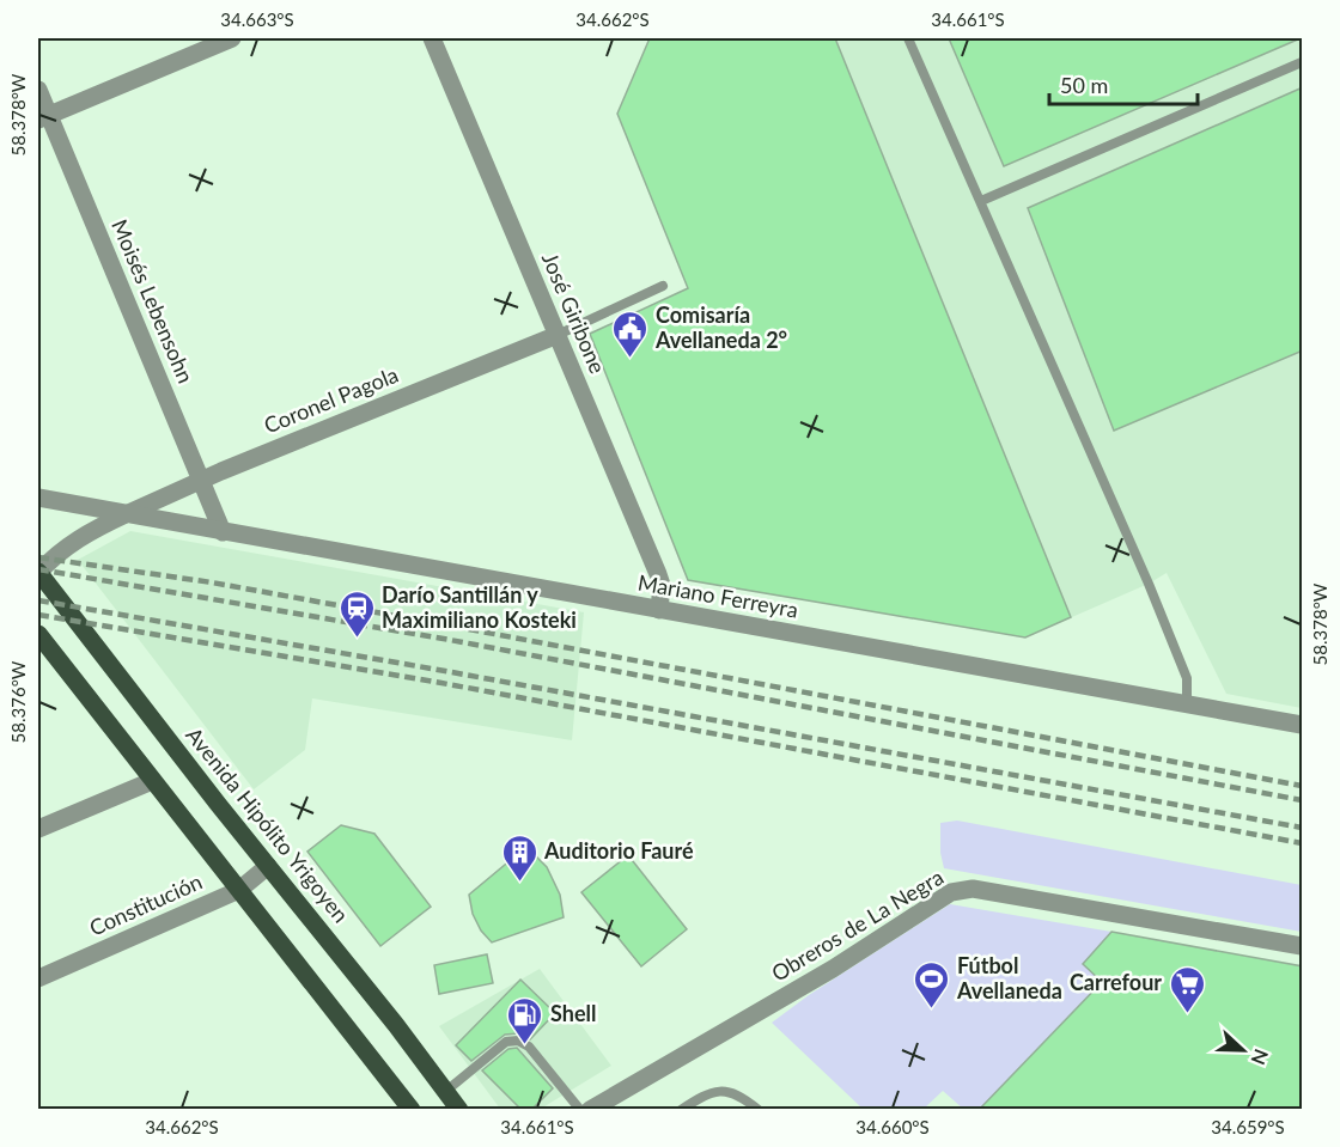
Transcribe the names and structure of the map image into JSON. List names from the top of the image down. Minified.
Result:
{"streets":{"main road":["Avenida Hipólito Yrigoyen"],"street":["Moisés Lebensohn","José Giribone","Coronel Pagola","Mariano Ferreyra","Constitución","Obreros de La Negra"]},"crossings":[["Moisés Lebensohn","Coronel Pagola"],["Moisés Lebensohn","Mariano Ferreyra"],["José Giribone","Coronel Pagola"],["José Giribone","Mariano Ferreyra"],["Coronel Pagola","Mariano Ferreyra"],["Avenida Hipólito Yrigoyen","Constitución"]],"places":{"public building":["Comisaría Avellaneda 2°"],"station":["Darío Santillán y Maximiliano Kosteki"],"building":["Auditorio Fauré"],"sports":["Fútbol Avellaneda"],"supermarket":["Carrefour"],"fuel station":["Shell"]},"scale_bar":"50 m","north":"right","coordinates":["34.663°S","34.662°S","34.661°S","58.378°W","58.376°W","34.660°S","34.659°S"]}
